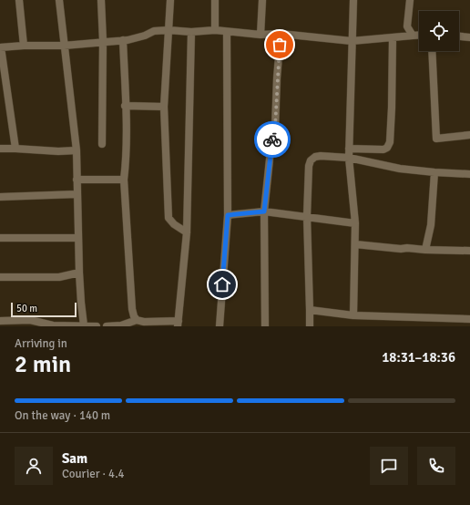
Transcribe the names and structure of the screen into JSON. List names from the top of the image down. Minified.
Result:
{"scale_bar":"50 m","page":{"scale":"50 m","heading":["2 min","Arriving in","18:31–18:36"],"panel":["Sam","Courier · 4.4"],"bar":"On the way · 140 m"}}
